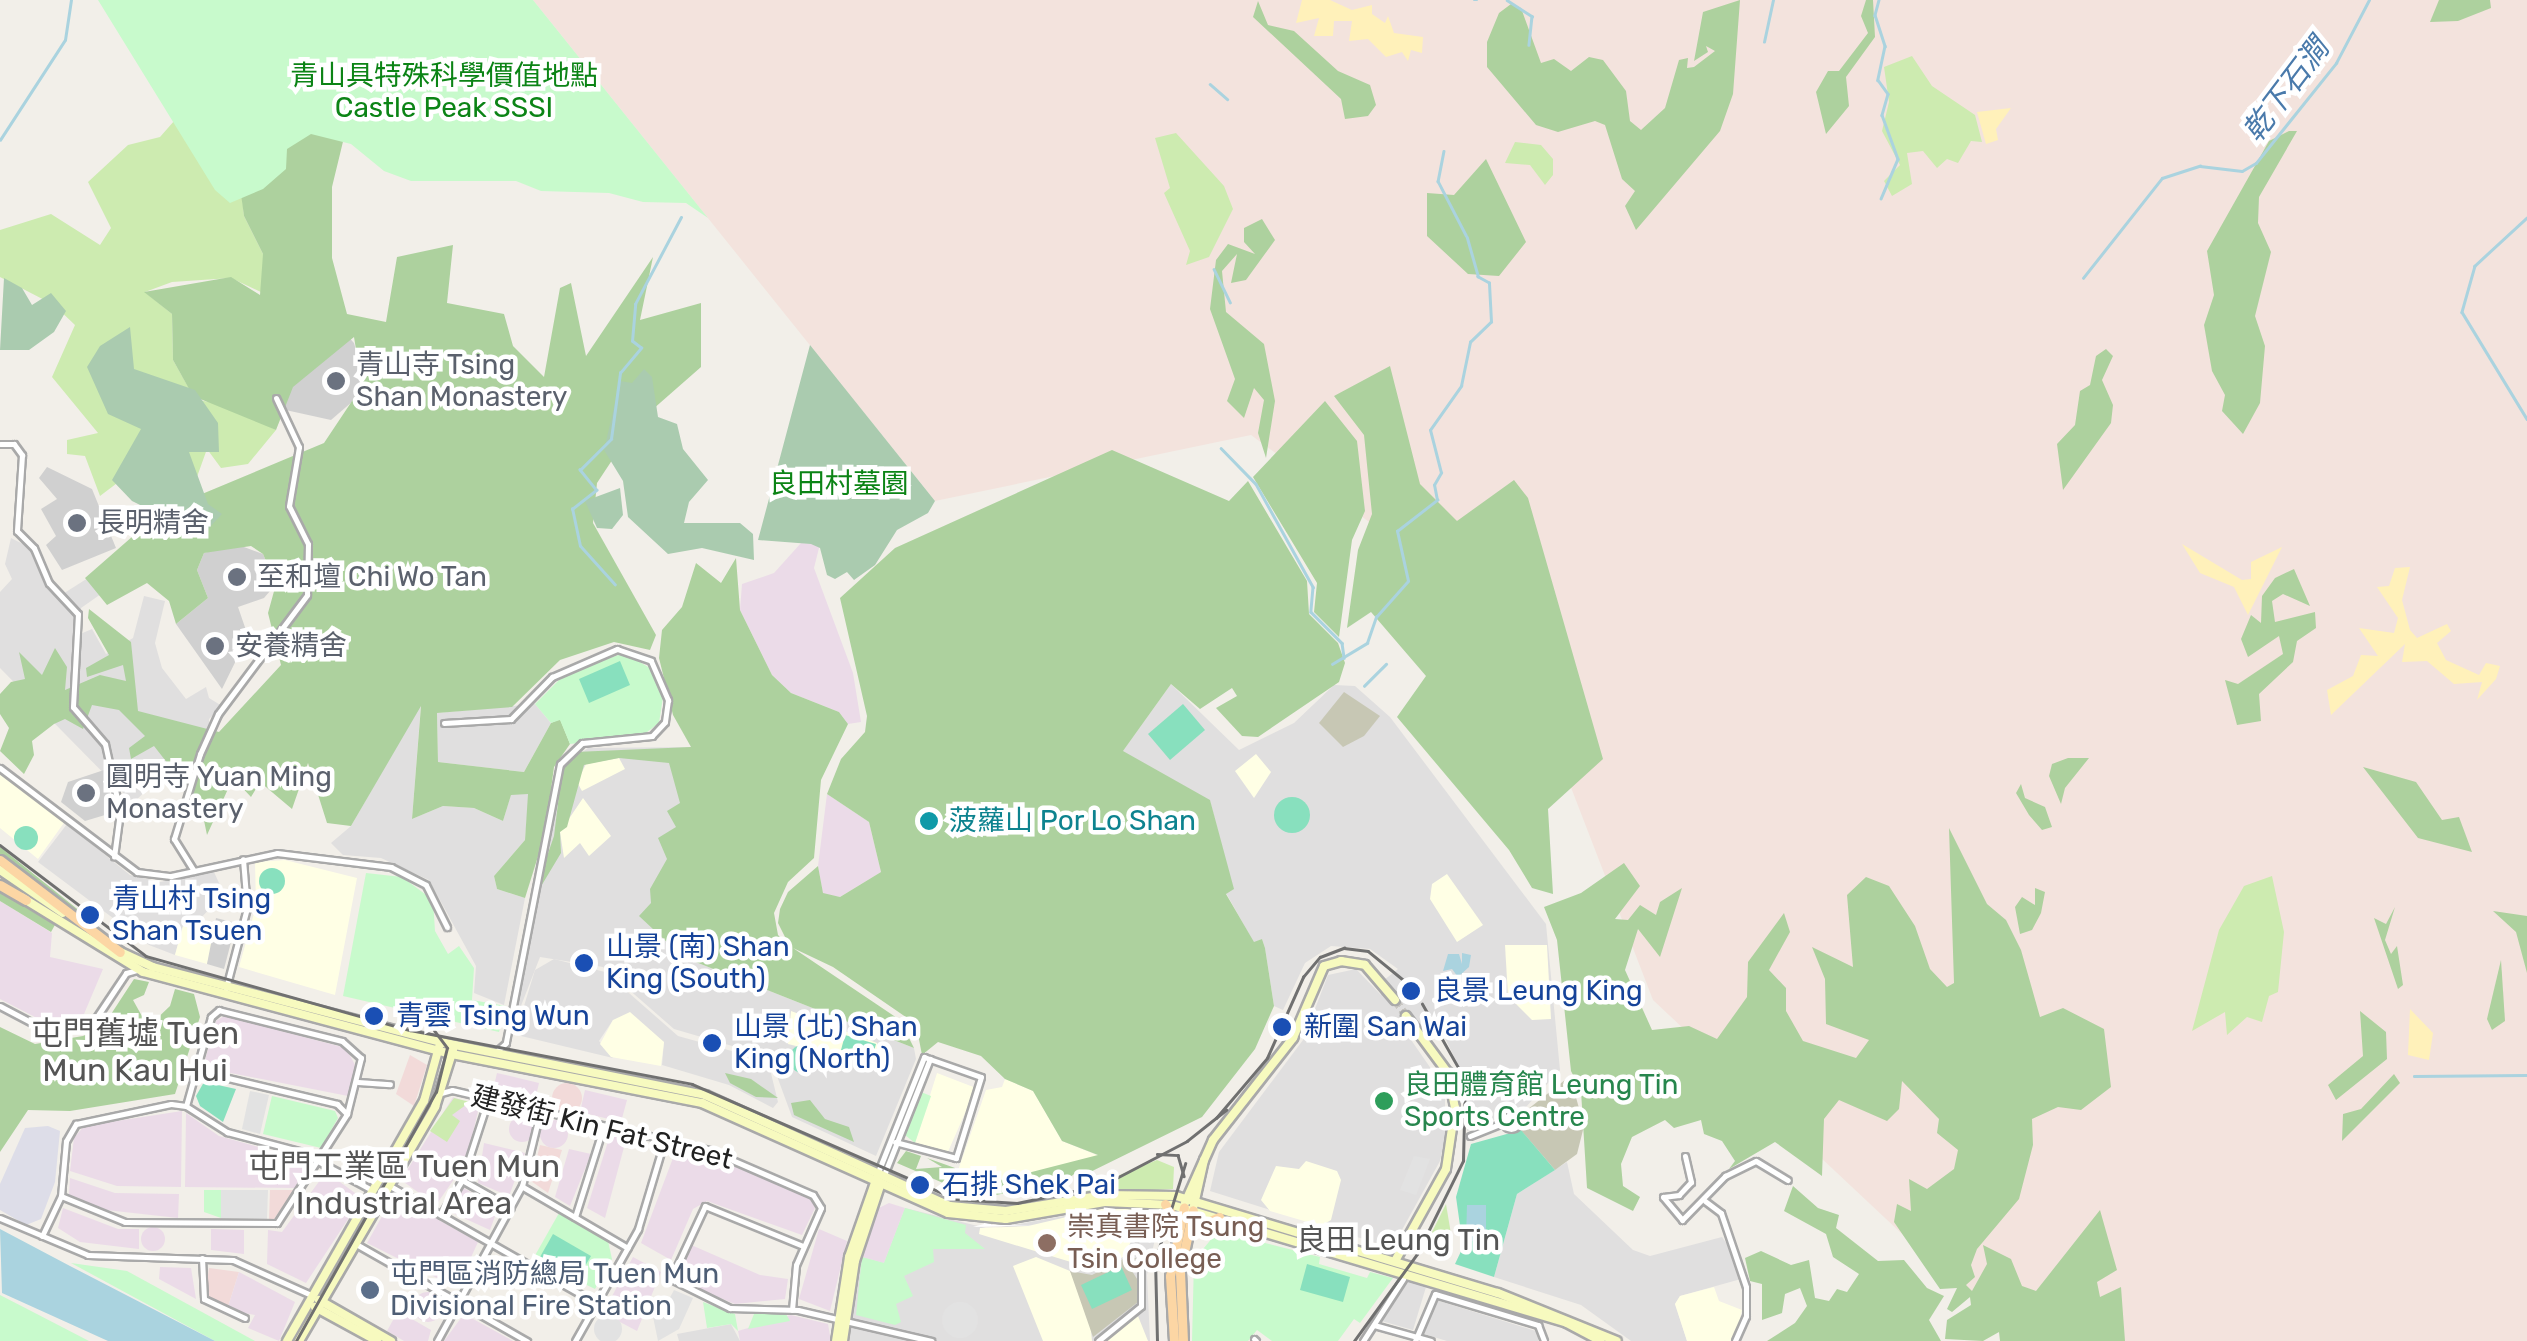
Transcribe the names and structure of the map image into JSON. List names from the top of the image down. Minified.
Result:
{"streets":{"street":["建發街 Kin Fat Street"]},"districts":["屯門舊墟 Tuen Mun Kau Hui","屯門工業區 Tuen Mun Industrial Area","良田 Leung Tin"],"water":["乾下石澗"],"parks":["青山具特殊科學價值地點 Castle Peak SSSI","良田村墓園"],"places":["青山寺 Tsing Shan Monastery","長明精舍","至和壇 Chi Wo Tan","安養精舍","圓明寺 Yuan Ming Monastery","菠蘿山 Por Lo Shan","青山村 Tsing Shan Tsuen","山景 (南) Shan King (South)","良景 Leung King","青雲 Tsing Wun","新圍 San Wai","山景 (北) Shan King (North)","良田體育館 Leung Tin Sports Centre","石排 Shek Pai","崇真書院 Tsung Tsin College","屯門區消防總局 Tuen Mun Divisional Fire Station"]}
